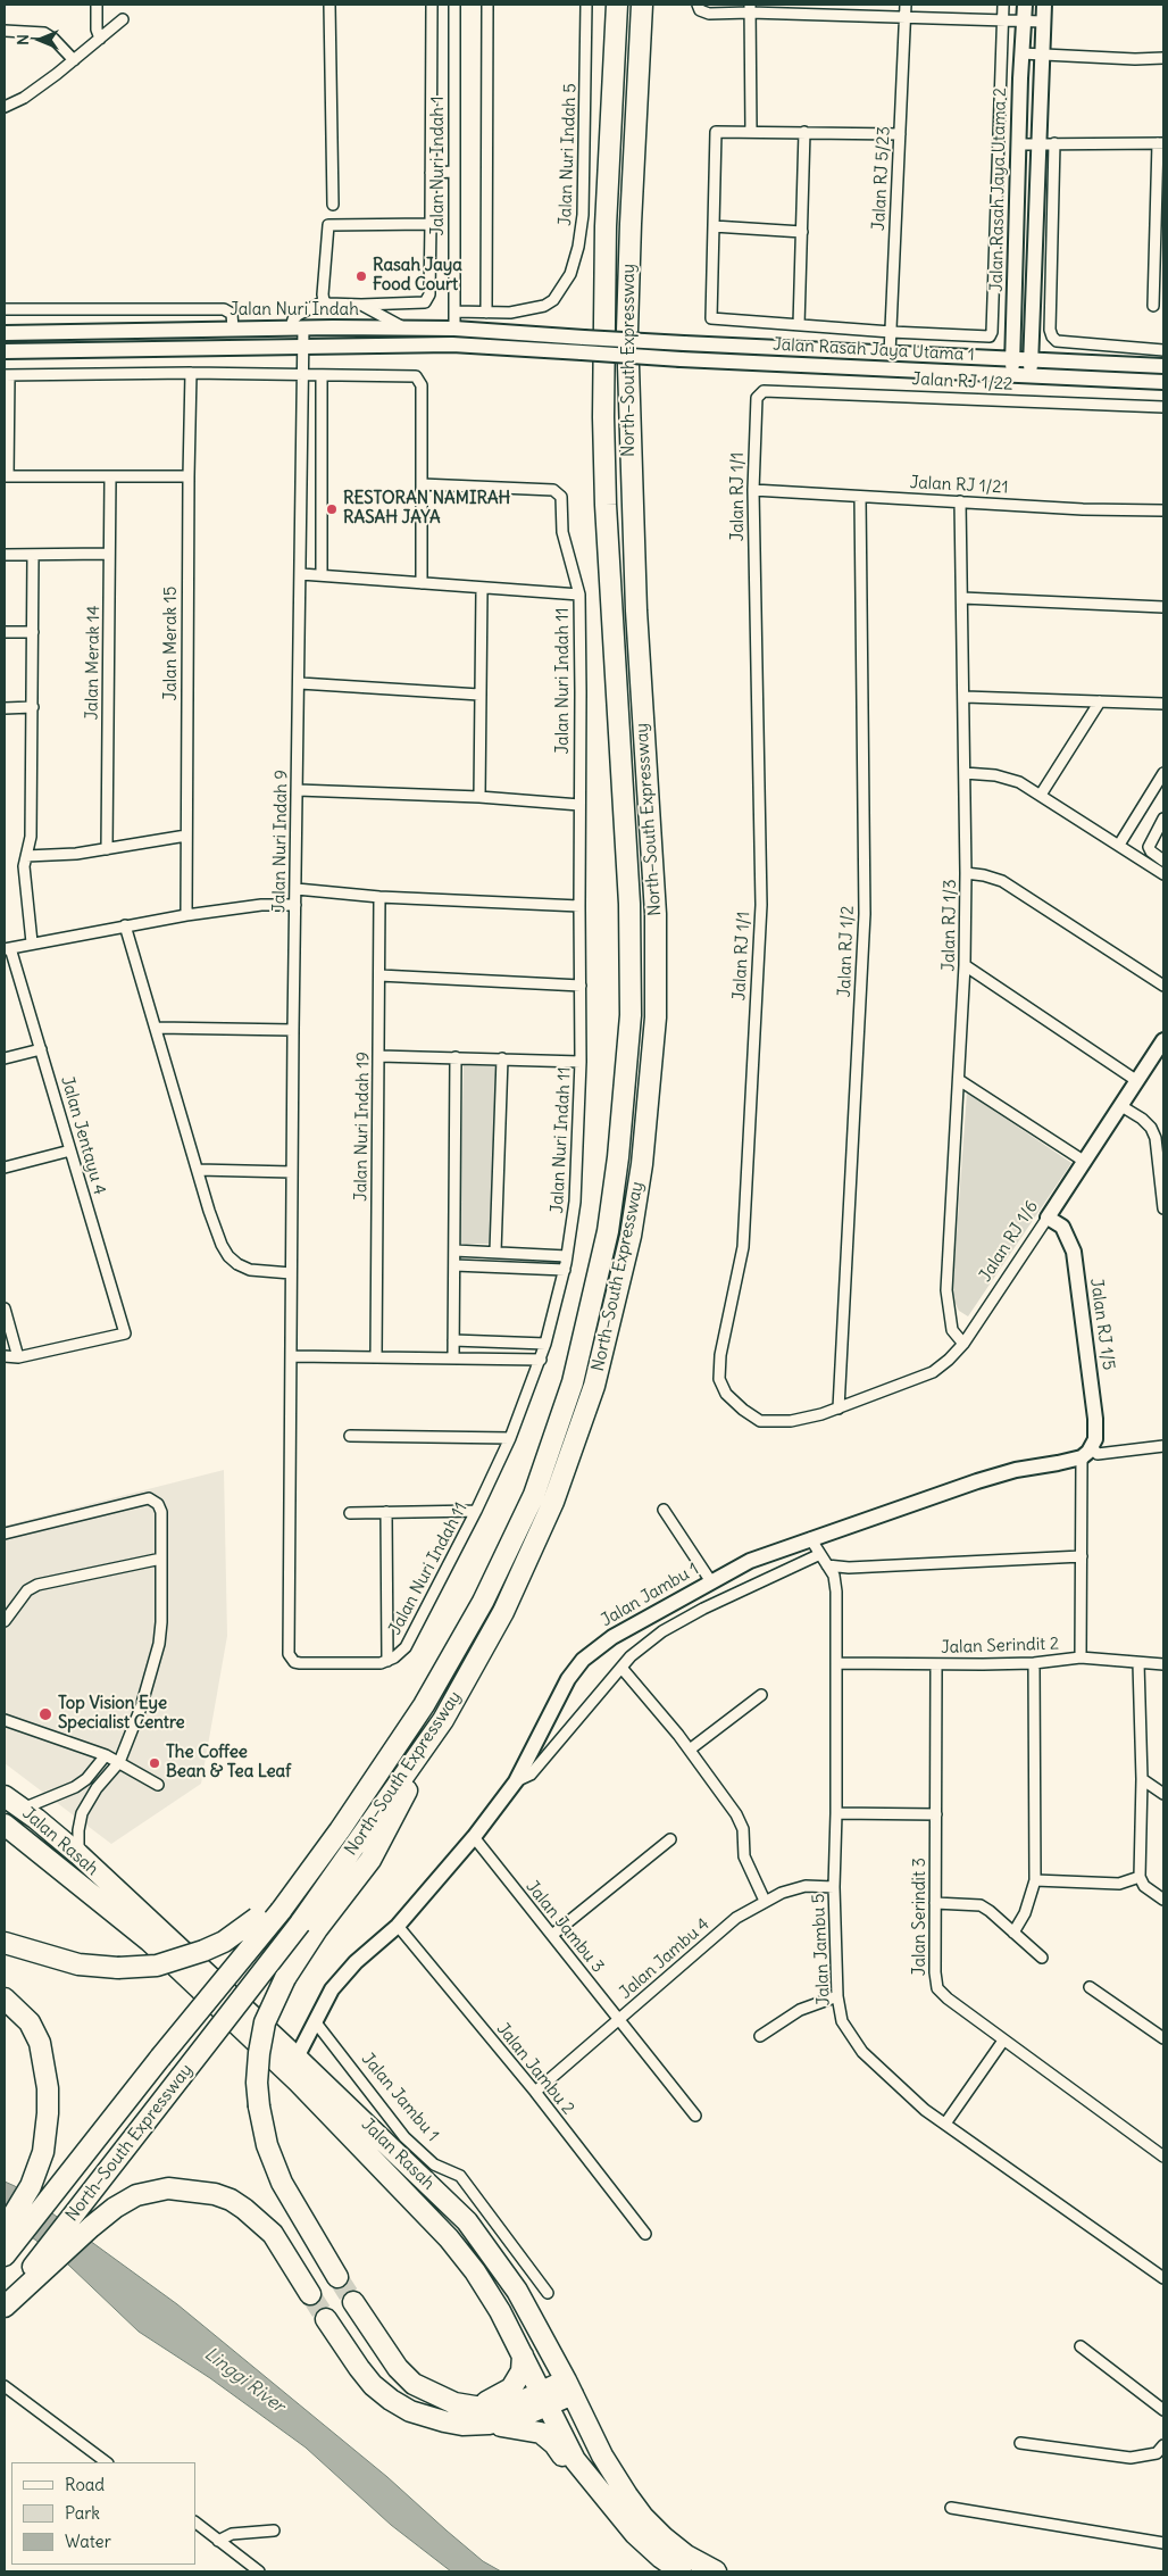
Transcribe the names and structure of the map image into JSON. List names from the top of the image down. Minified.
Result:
{"streets":{"highway":["North–South Expressway","Jalan Rasah"],"main road":["Jalan Rasah Jaya Utama 2","Jalan Nuri Indah","Jalan Rasah Jaya Utama 1","Jalan RJ 1/6","Jalan RJ 1/5","Jalan Jambu 1"],"street":["Jalan Nuri Indah 5","Jalan Nuri Indah 1","Jalan RJ 5/23","Jalan RJ 1/22","Jalan RJ 1/21","Jalan RJ 1/1","Jalan Merak 15","Jalan Merak 14","Jalan Nuri Indah 11","Jalan Nuri Indah 9","Jalan RJ 1/3","Jalan RJ 1/2","Jalan Nuri Indah 19","Jalan Jentayu 4","Jalan Serindit 2","Jalan Serindit 3","Jalan Jambu 3","Jalan Jambu 5","Jalan Jambu 4","Jalan Jambu 2"]},"crossings":[["Jalan Nuri Indah 5","Jalan Nuri Indah 1"],["Jalan Nuri Indah 1","Jalan Nuri Indah"],["Jalan RJ 5/23","Jalan Rasah Jaya Utama 1"],["Jalan Rasah Jaya Utama 2","Jalan Rasah Jaya Utama 1"],["Jalan Nuri Indah","Jalan Rasah Jaya Utama 1"],["Jalan Nuri Indah","Jalan Nuri Indah 9"],["Jalan RJ 1/22","Jalan RJ 1/1"],["Jalan RJ 1/21","Jalan RJ 1/1"],["Jalan RJ 1/21","Jalan RJ 1/3"],["Jalan RJ 1/21","Jalan RJ 1/2"],["Jalan RJ 1/1","Jalan RJ 1/2"],["Jalan RJ 1/1","Jalan RJ 1/6"],["Jalan Nuri Indah 11","Jalan Nuri Indah 9"],["Jalan RJ 1/3","Jalan RJ 1/6"],["Jalan RJ 1/2","Jalan RJ 1/6"],["Jalan RJ 1/6","Jalan RJ 1/5"],["Jalan RJ 1/5","Jalan Jambu 1"],["Jalan Jambu 1","Jalan Rasah"],["Jalan Jambu 1","Jalan Jambu 3"],["Jalan Jambu 1","Jalan Jambu 5"],["Jalan Jambu 1","Jalan Jambu 2"],["Jalan Serindit 2","Jalan Serindit 3"],["Jalan Serindit 2","Jalan Jambu 5"],["Jalan Jambu 3","Jalan Jambu 4"],["Jalan Jambu 5","Jalan Jambu 4"],["Jalan Jambu 4","Jalan Jambu 2"]],"water":["Linggi River"],"places":["Rasah Jaya Food Court","RESTORAN NAMIRAH RASAH JAYA","Top Vision Eye Specialist Centre","The Coffee Bean & Tea Leaf"],"legend":["Road","Park","Water"],"north":"left"}
